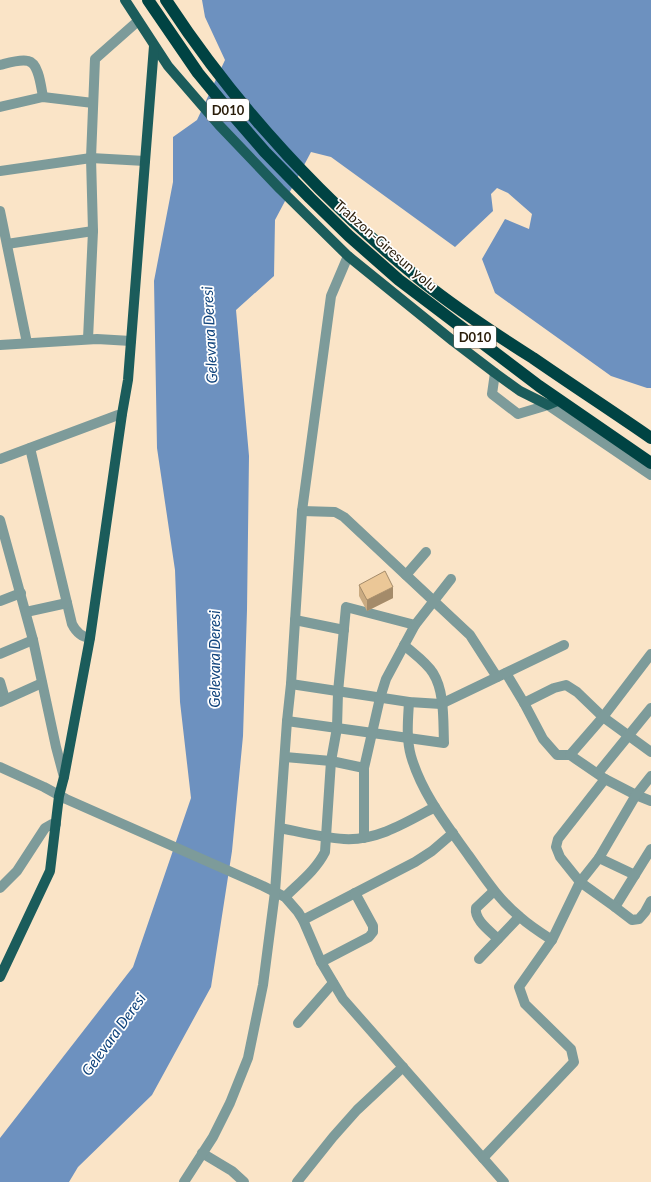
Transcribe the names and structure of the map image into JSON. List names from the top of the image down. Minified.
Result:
{"streets":{"highway":["D010","Trabzon-Giresun yolu"]},"water":["Gelevara Deresi"]}
